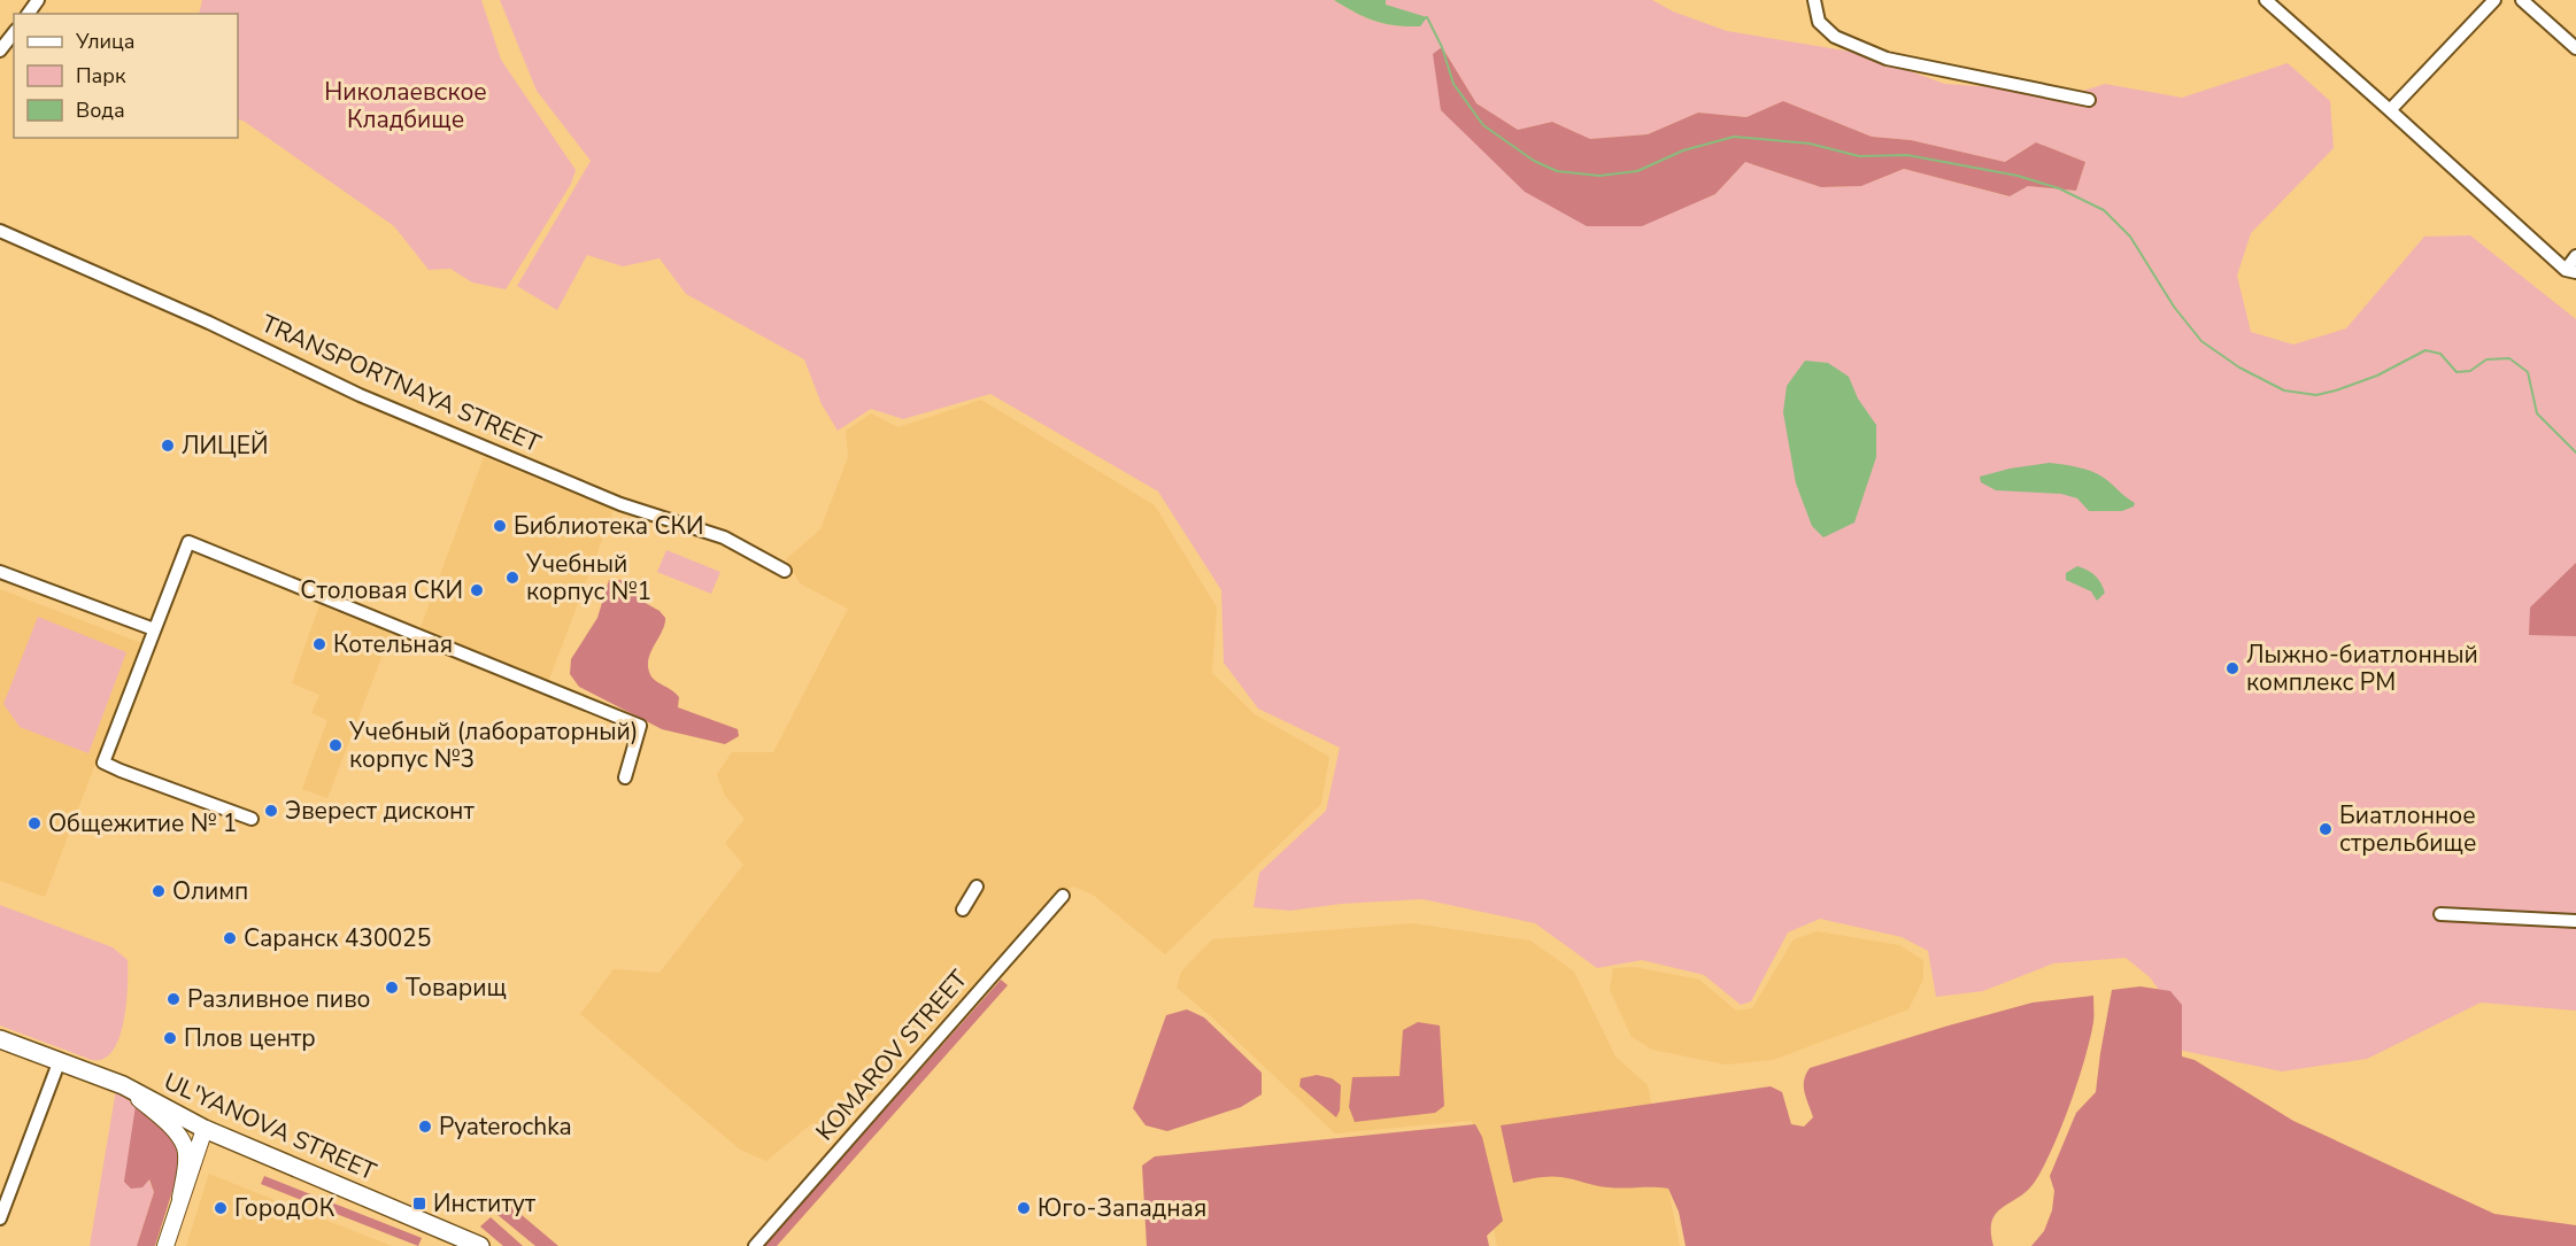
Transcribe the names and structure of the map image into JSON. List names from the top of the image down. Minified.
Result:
{"streets":{"main road":["UL'YANOVA STREET"],"street":["TRANSPORTNAYA STREET","KOMAROV STREET"]},"parks":["Николаевское Кладбище"],"places":{"other":["ЛИЦЕЙ","Библиотека СКИ","Учебный корпус №1","Столовая СКИ","Котельная","Лыжно-биатлонный комплекс РМ","Учебный (лабораторный) корпус №3","Эверест дисконт","Общежитие № 1","Биатлонное стрельбище","Олимп","Саранск 430025","Товарищ","Разливное пиво","Плов центр","Pyaterochka","ГородОК","Юго-Западная"],"transit":["Институт"]},"legend":["Улица","Парк","Вода"]}
